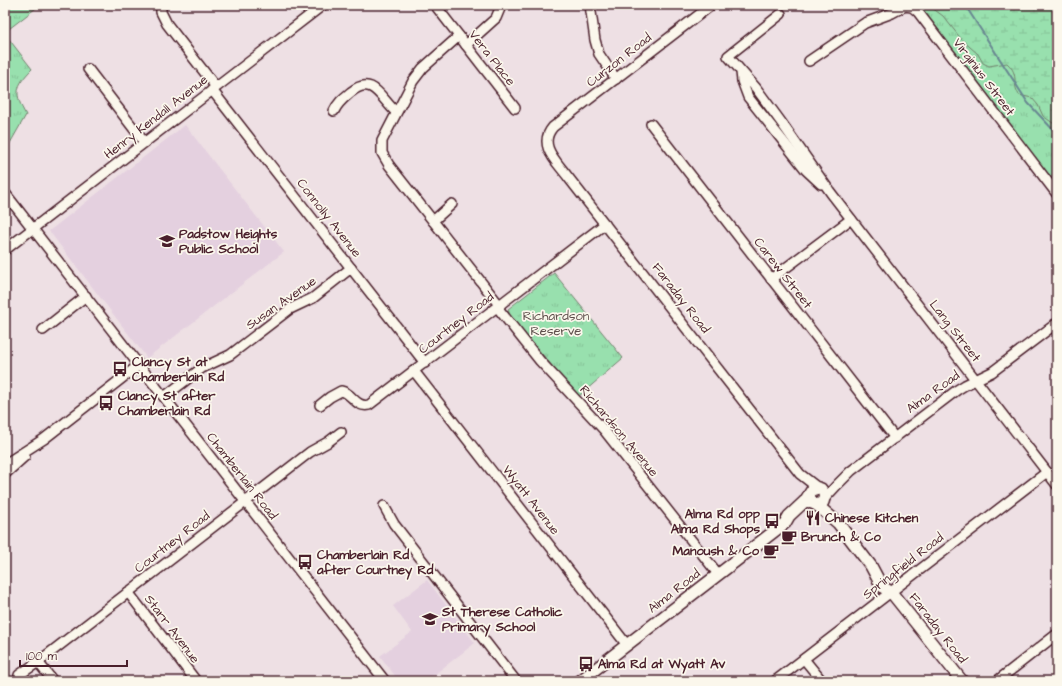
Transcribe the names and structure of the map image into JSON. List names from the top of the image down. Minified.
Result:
{"streets":{"main road":["Faraday Road","Alma Road"],"street":["Vera Place","Curzon Road","Virginius Street","Henry Kendall Avenue","Connolly Avenue","Carew Street","Susan Avenue","Courtney Road","Lang Street","Richardson Avenue","Chamberlain Road","Wyatt Avenue","Springfield Road","Starr Avenue"]},"crossings":[["Vera Place","Richardson Avenue"],["Curzon Road","Faraday Road"],["Henry Kendall Avenue","Connolly Avenue"],["Henry Kendall Avenue","Chamberlain Road"],["Connolly Avenue","Susan Avenue"],["Connolly Avenue","Courtney Road"],["Carew Street","Alma Road"],["Faraday Road","Courtney Road"],["Faraday Road","Alma Road"],["Faraday Road","Springfield Road"],["Susan Avenue","Chamberlain Road"],["Courtney Road","Richardson Avenue"],["Courtney Road","Chamberlain Road"],["Courtney Road","Wyatt Avenue"],["Courtney Road","Starr Avenue"],["Lang Street","Alma Road"],["Lang Street","Springfield Road"],["Alma Road","Richardson Avenue"],["Alma Road","Wyatt Avenue"]],"parks":["Richardson Reserve"],"places":{"school or university":["Padstow Heights Public School","St Therese Catholic Primary School"],"bus stop":["Clancy St at Chamberlain Rd","Clancy St after Chamberlain Rd","Alma Rd opp Alma Rd Shops","Chamberlain Rd after Courtney Rd","Alma Rd at Wyatt Av"],"restaurant":["Chinese Kitchen"],"cafe":["Brunch & Co","Manoush & Co"]},"scale_bar":"100 m"}
